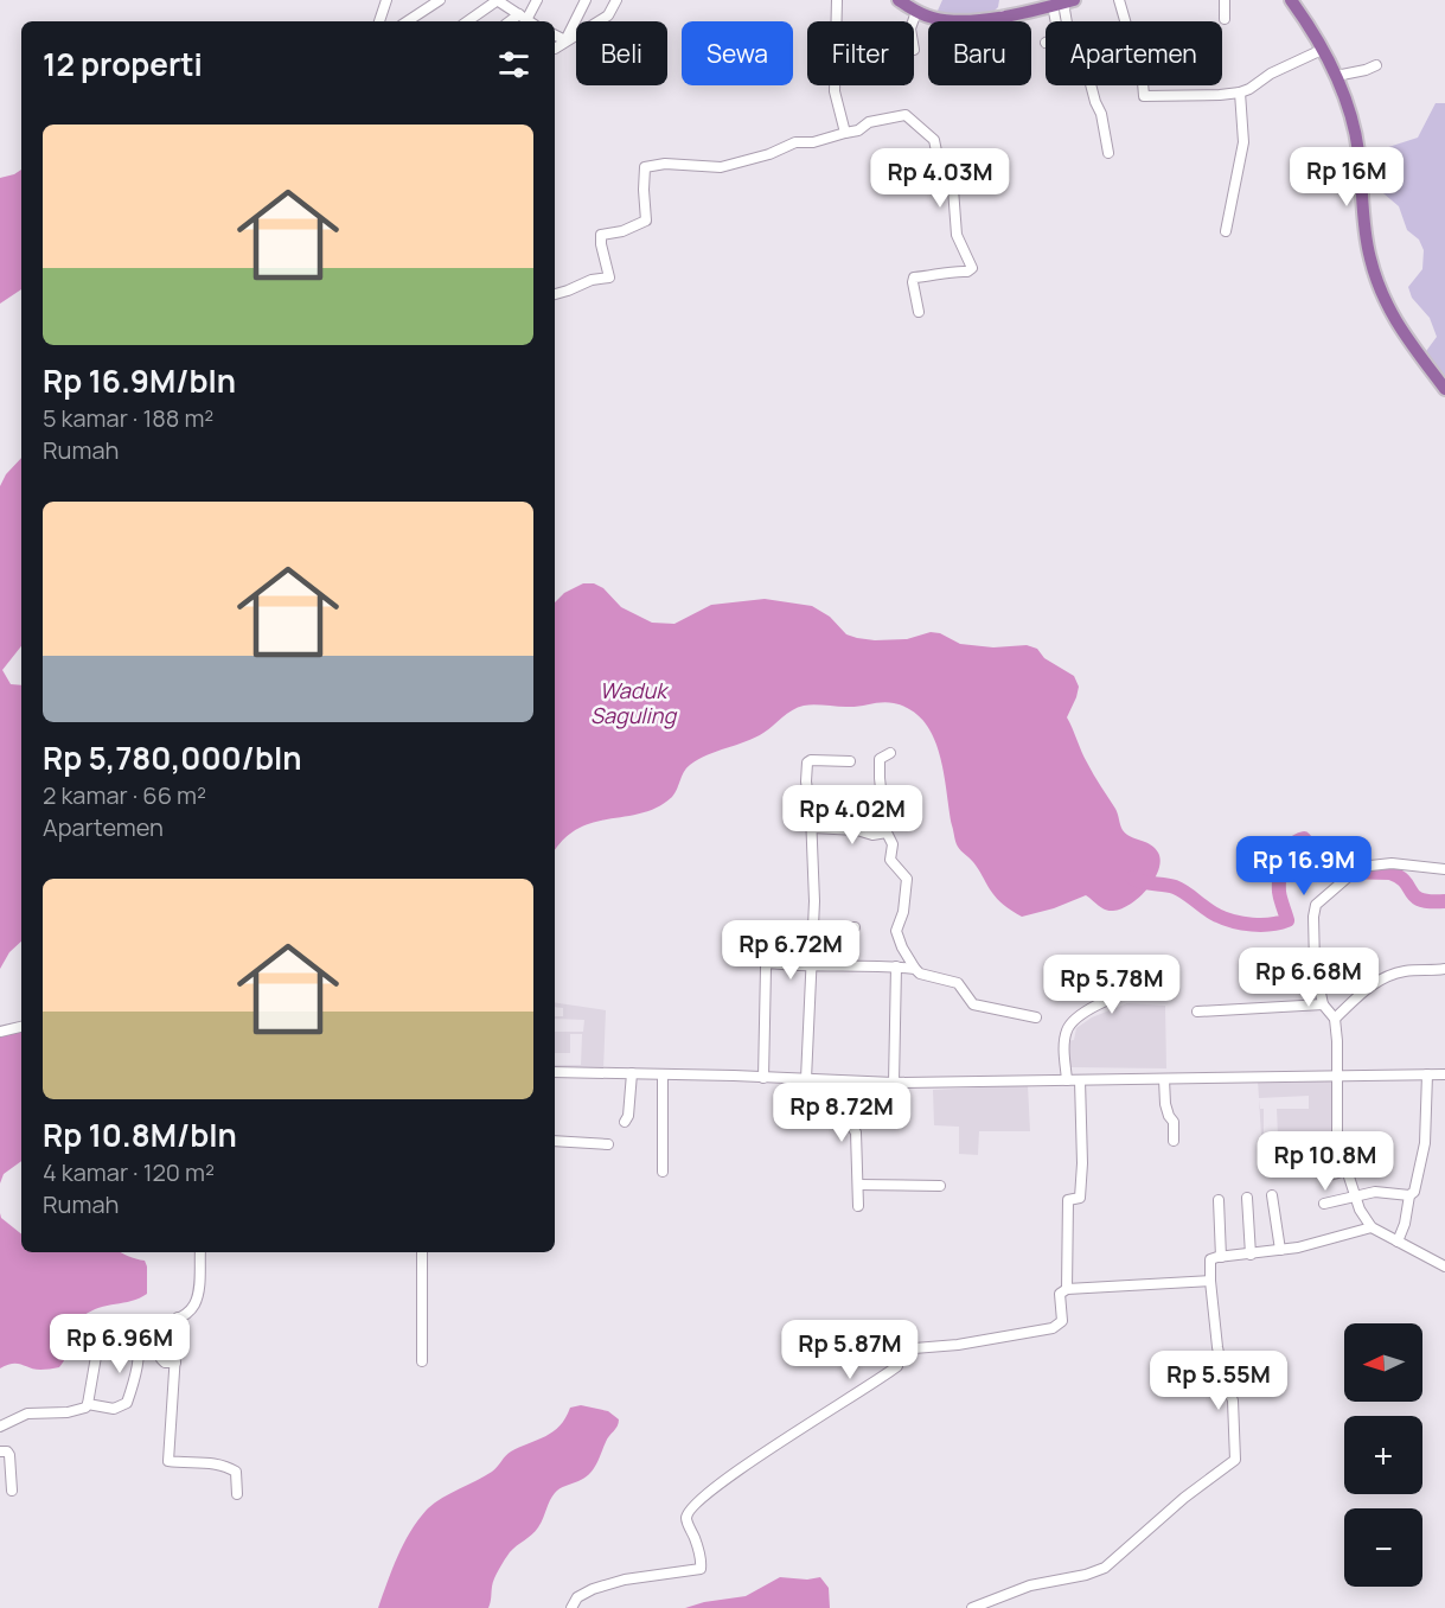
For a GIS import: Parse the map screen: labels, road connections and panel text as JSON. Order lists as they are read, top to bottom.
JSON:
{
  "water": ["Waduk Saguling"],
  "north": "left",
  "page": {
    "chip": [
      "Beli",
      "Sewa",
      "Filter",
      "Baru",
      "Apartemen"
    ],
    "heading": "12 properti",
    "list": [
      {
        "name": "Rp 16.9M/bln",
        "note": "5 kamar · 188 m² · Rumah"
      },
      {
        "name": "Rp 5,780,000/bln",
        "note": "2 kamar · 66 m² · Apartemen"
      },
      {
        "name": "Rp 10.8M/bln",
        "note": "4 kamar · 120 m² · Rumah"
      }
    ],
    "price": [
      "Rp 16M",
      "Rp 4.03M",
      "Rp 4.02M",
      "Rp 16.9M",
      "Rp 6.72M",
      "Rp 6.68M",
      "Rp 5.78M",
      "Rp 8.72M",
      "Rp 10.8M",
      "Rp 6.96M",
      "Rp 5.87M",
      "Rp 5.55M"
    ],
    "map_buttons": ["+", "−"]
  }
}
